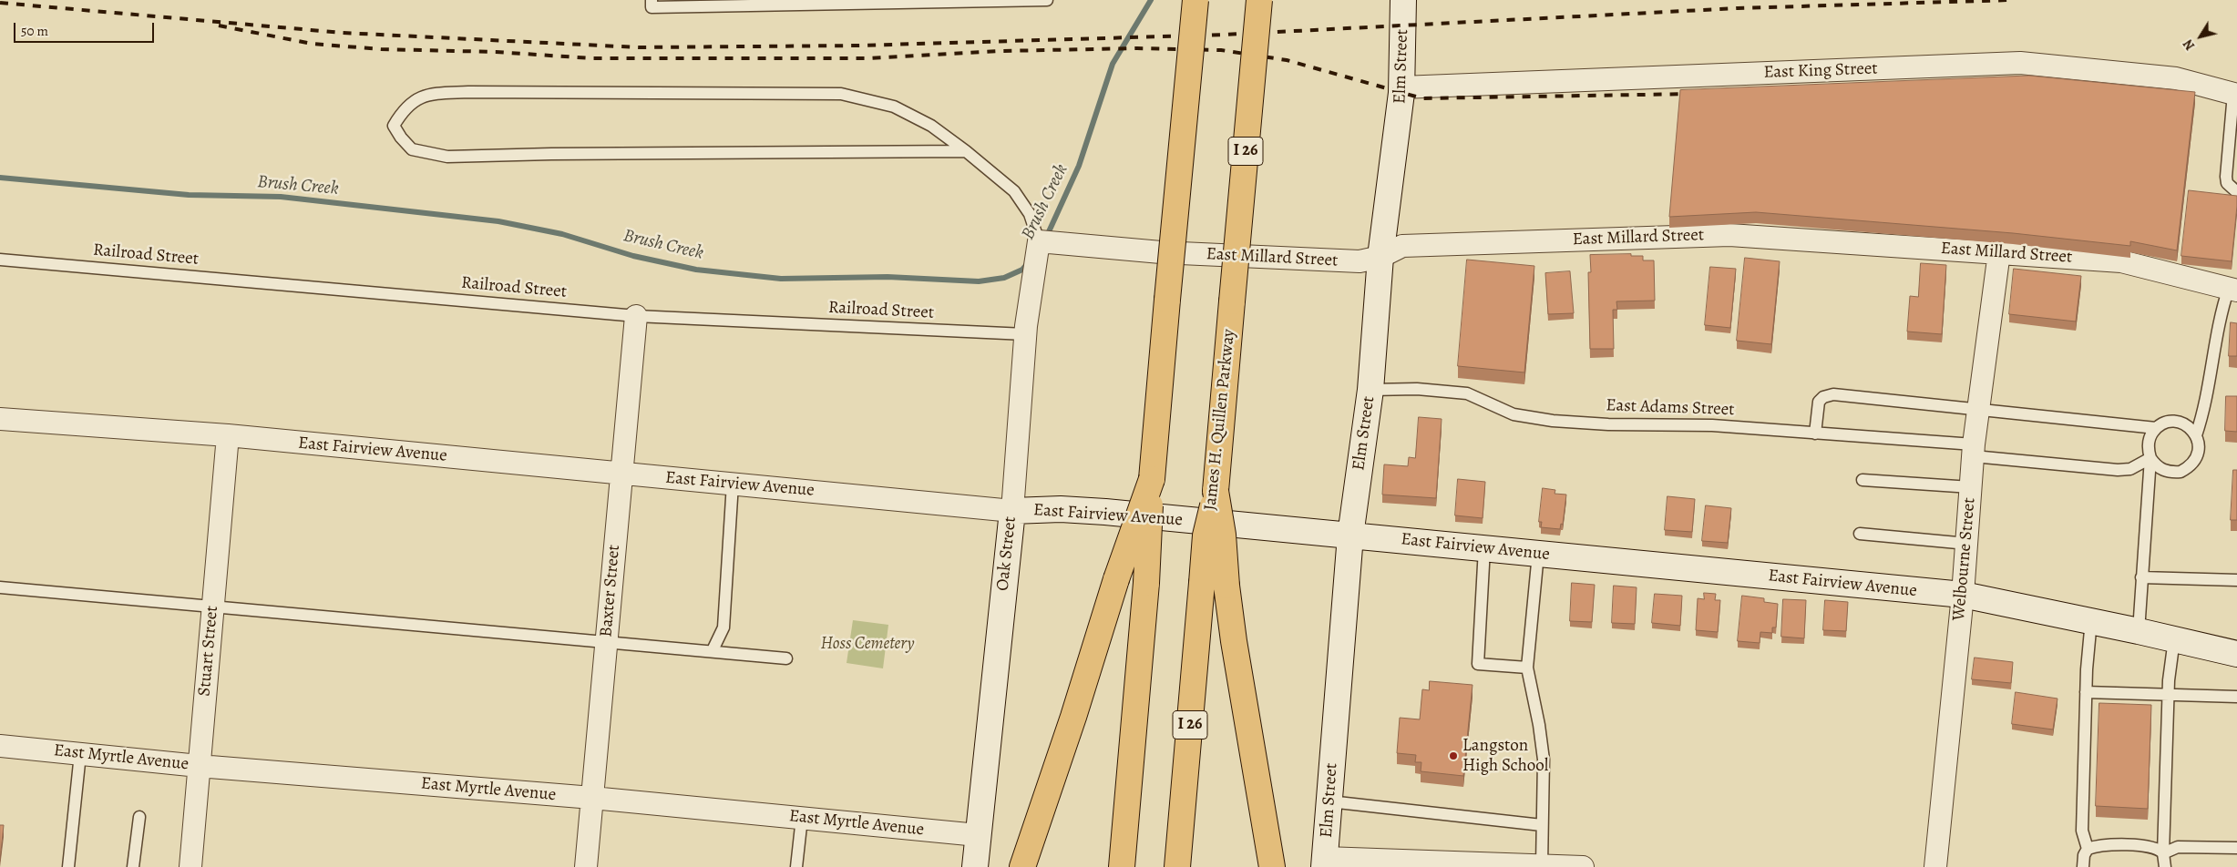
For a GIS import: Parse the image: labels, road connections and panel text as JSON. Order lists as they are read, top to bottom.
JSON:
{
  "streets": {
    "highway": ["I 26", "James H. Quillen Parkway"],
    "street": [
      "Elm Street",
      "East King Street",
      "East Millard Street",
      "East Fairview Avenue",
      "Oak Street",
      "Welbourne Street",
      "Baxter Street",
      "Stuart Street",
      "East Myrtle Avenue"
    ],
    "lane": ["Railroad Street", "East Adams Street"]
  },
  "crossings": [
    ["Elm Street", "East King Street"],
    ["Elm Street", "East Millard Street"],
    ["Elm Street", "East Adams Street"],
    ["Elm Street", "East Fairview Avenue"],
    ["East Millard Street", "Oak Street"],
    ["East Millard Street", "Welbourne Street"],
    ["Railroad Street", "Oak Street"],
    ["Railroad Street", "Baxter Street"],
    ["East Adams Street", "Welbourne Street"],
    ["East Fairview Avenue", "Oak Street"],
    ["East Fairview Avenue", "Welbourne Street"],
    ["East Fairview Avenue", "Baxter Street"],
    ["East Fairview Avenue", "Stuart Street"],
    ["Oak Street", "East Myrtle Avenue"],
    ["Baxter Street", "East Myrtle Avenue"],
    ["Stuart Street", "East Myrtle Avenue"]
  ],
  "water": ["Brush Creek"],
  "parks": ["Hoss Cemetery"],
  "places": ["Langston High School"],
  "scale_bar": "50 m",
  "north": "bottom left"
}
